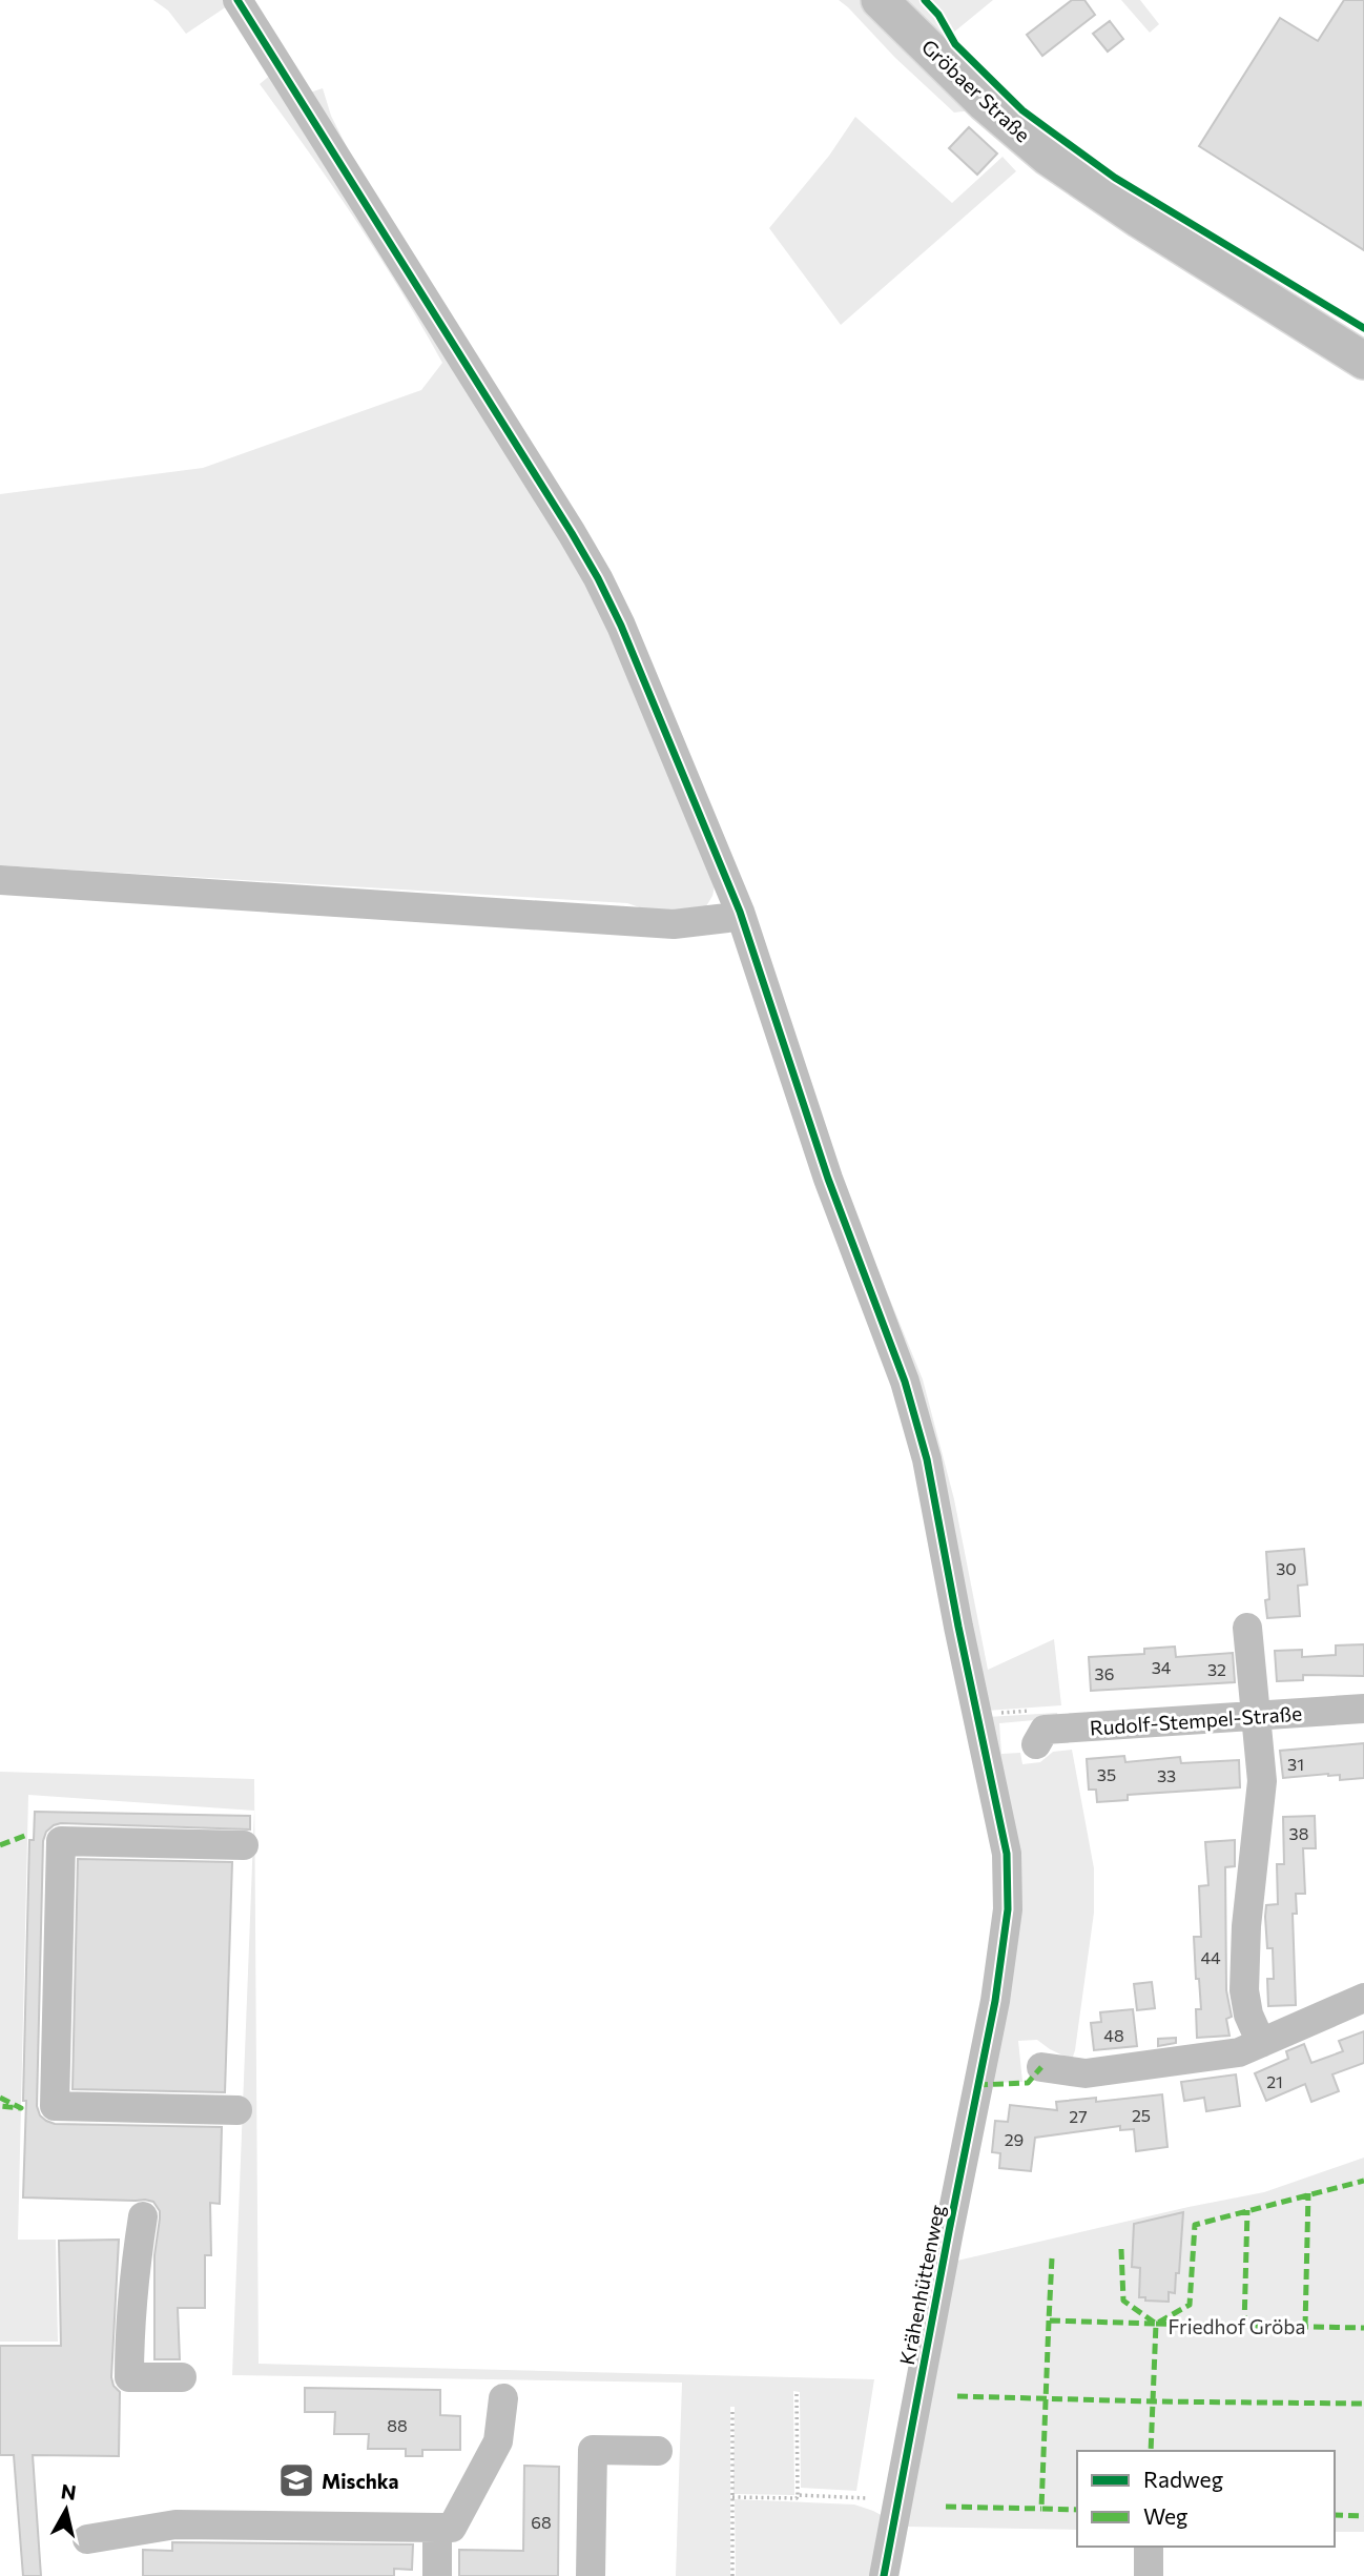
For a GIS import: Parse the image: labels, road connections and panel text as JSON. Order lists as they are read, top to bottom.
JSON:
{
  "streets": {
    "main road": ["Gröbaer Straße"],
    "street": ["Rudolf-Stempel-Straße", "Krähenhüttenweg"]
  },
  "parks": ["Friedhof Gröba"],
  "places": {
    "school or university": ["Mischka"]
  },
  "house_numbers": [
    "30",
    "34",
    "32",
    "36",
    "31",
    "35",
    "33",
    "38",
    "44",
    "48",
    "21",
    "25",
    "27",
    "29",
    "88",
    "68"
  ],
  "legend": ["Radweg", "Weg"],
  "north": "top"
}
